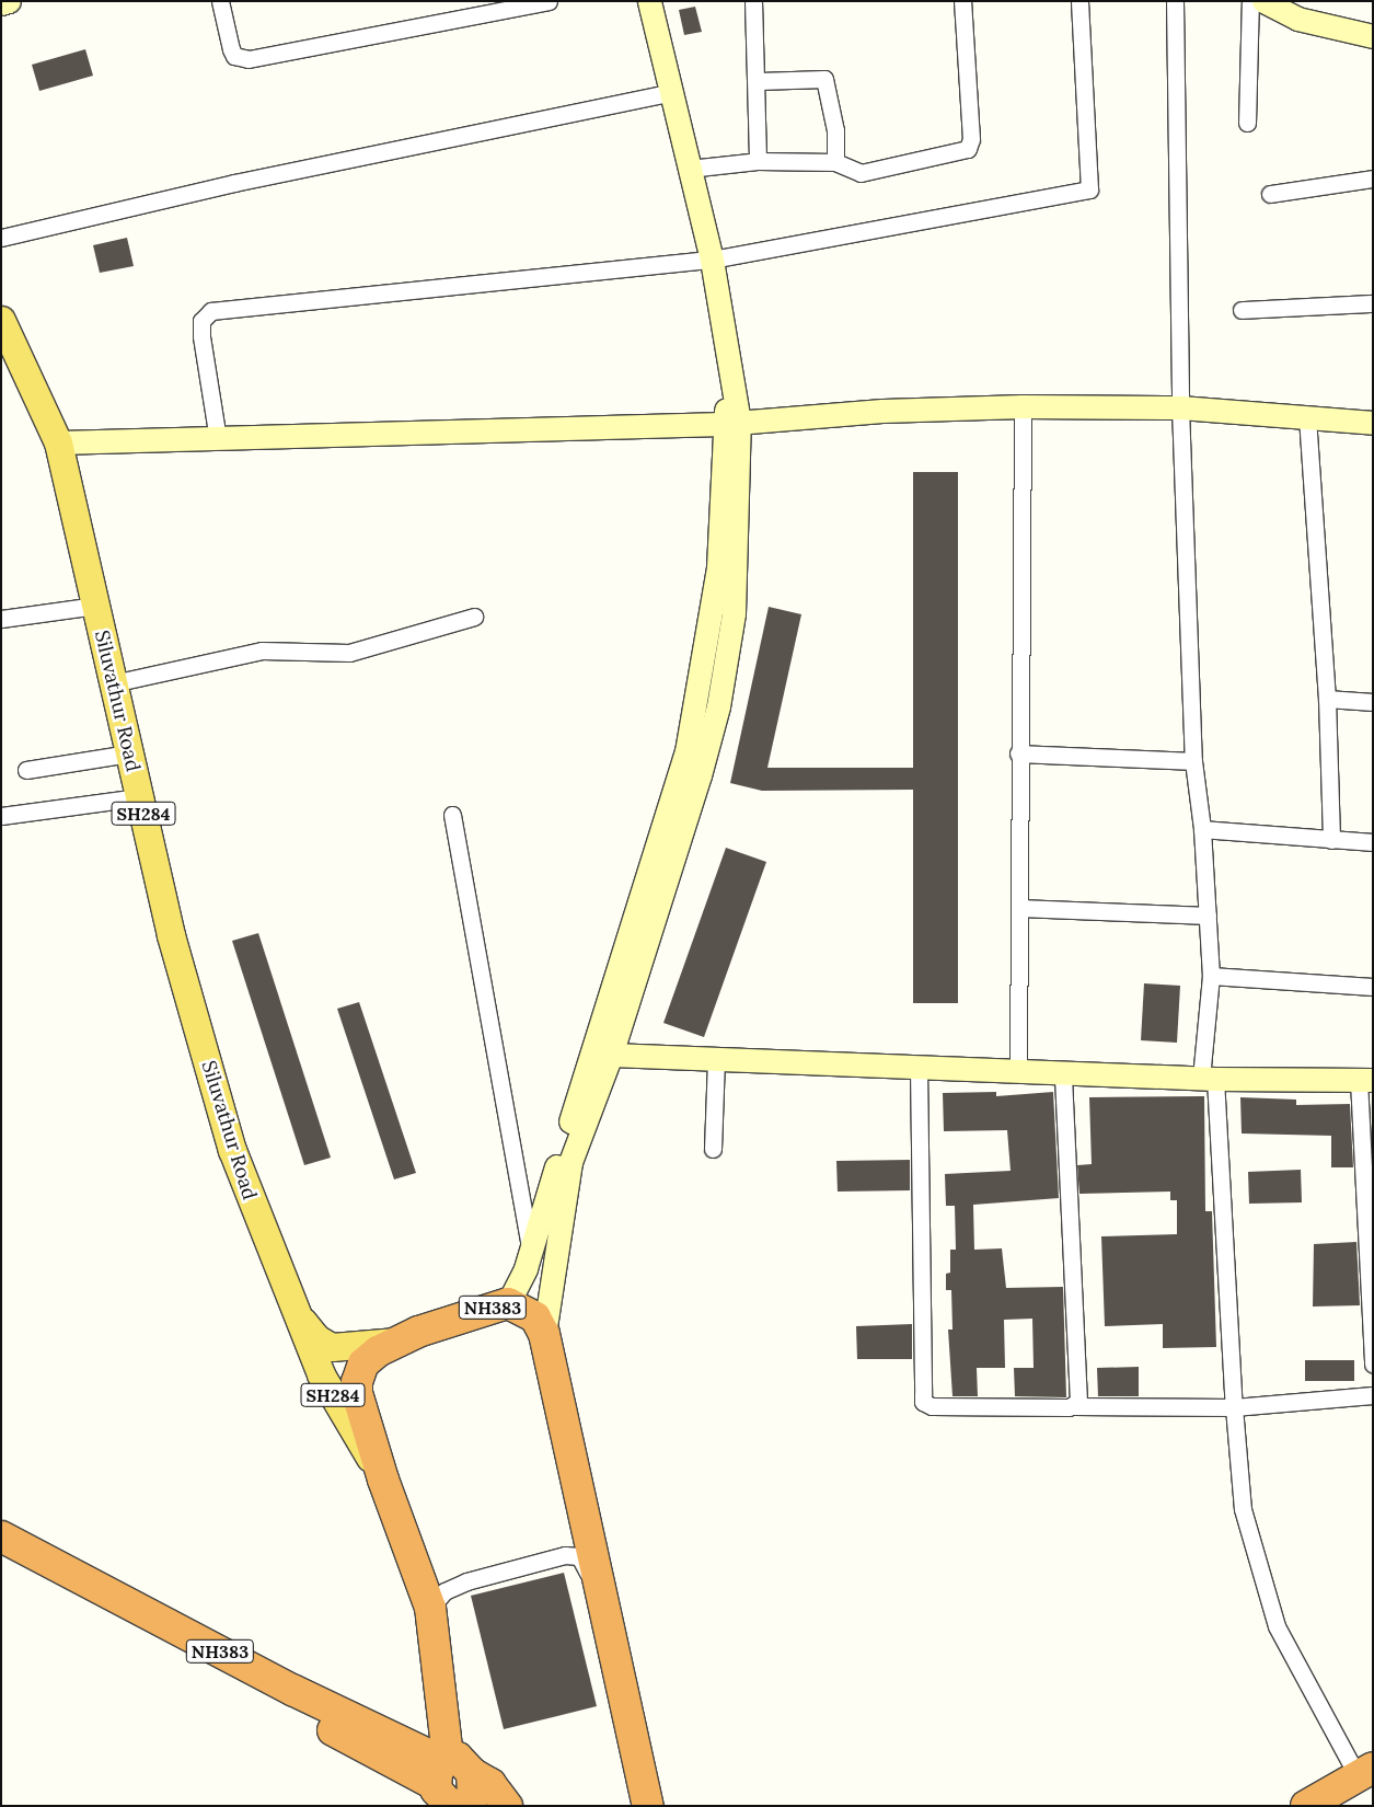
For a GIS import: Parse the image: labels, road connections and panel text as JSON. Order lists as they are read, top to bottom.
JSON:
{
  "streets": {
    "highway": ["NH383"],
    "main road": ["Siluvathur Road", "SH284"]
  },
  "crossings": [
    ["Siluvathur Road", "NH383"]
  ]
}
